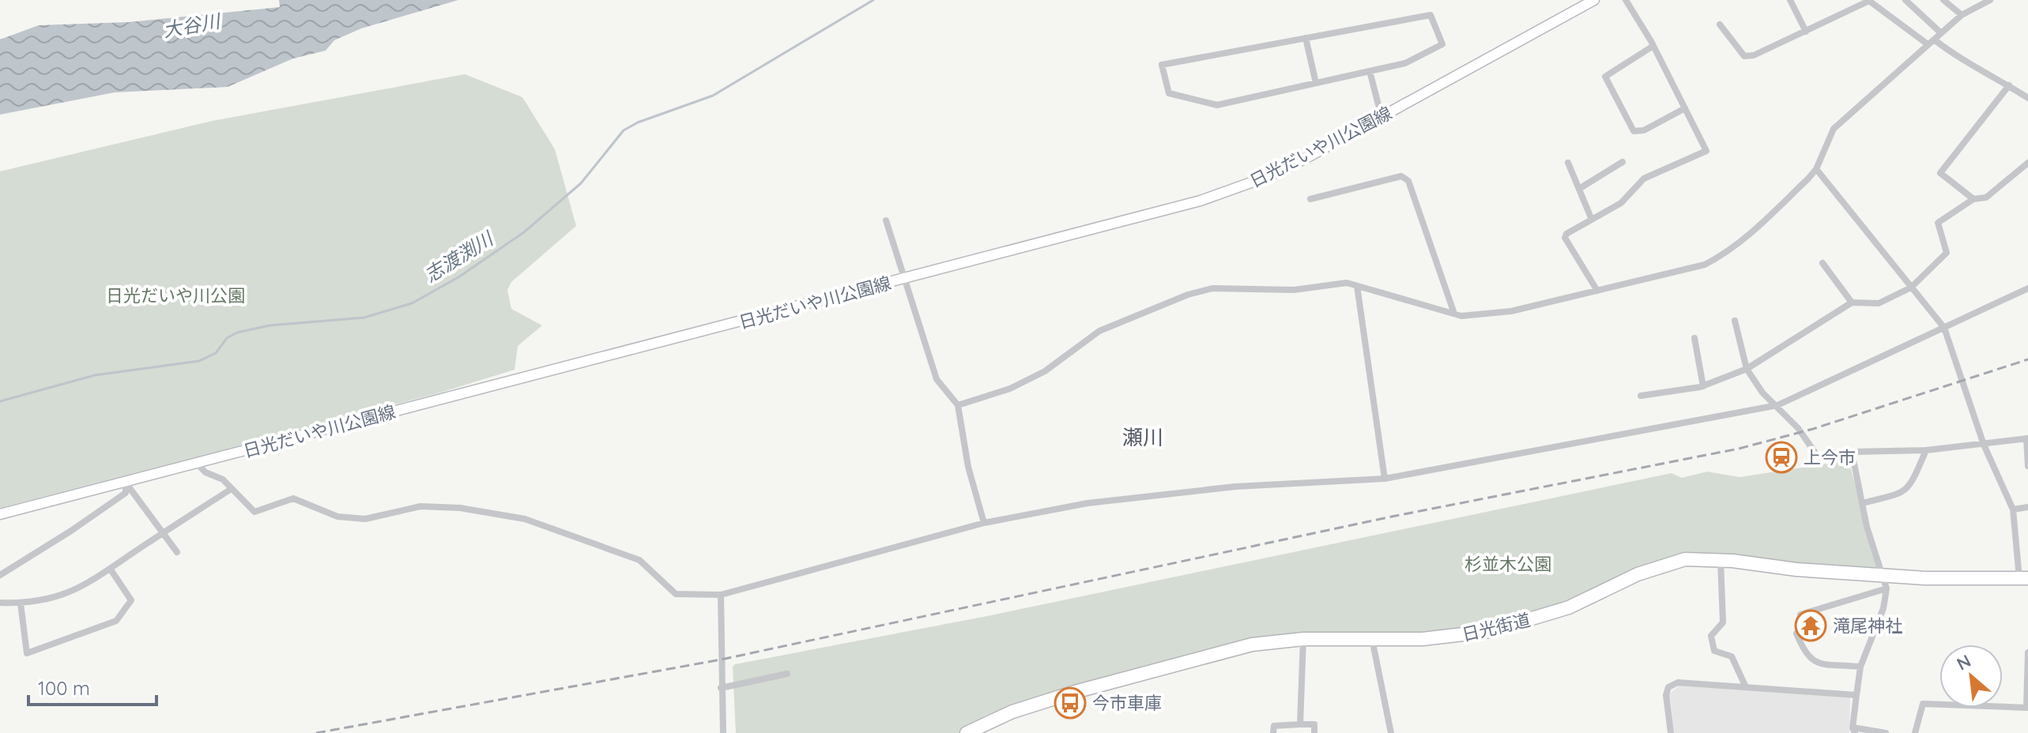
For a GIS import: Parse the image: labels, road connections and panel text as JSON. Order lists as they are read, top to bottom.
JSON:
{
  "streets": {
    "highway": ["日光街道"],
    "main road": ["日光だいや川公園線"]
  },
  "districts": ["瀬川"],
  "water": ["大谷川", "志渡渕川"],
  "parks": ["日光だいや川公園", "杉並木公園"],
  "places": {
    "station": ["上今市"],
    "temple": ["滝尾神社"],
    "bus stop": ["今市車庫"]
  },
  "scale_bar": "100 m",
  "north": "top left"
}
